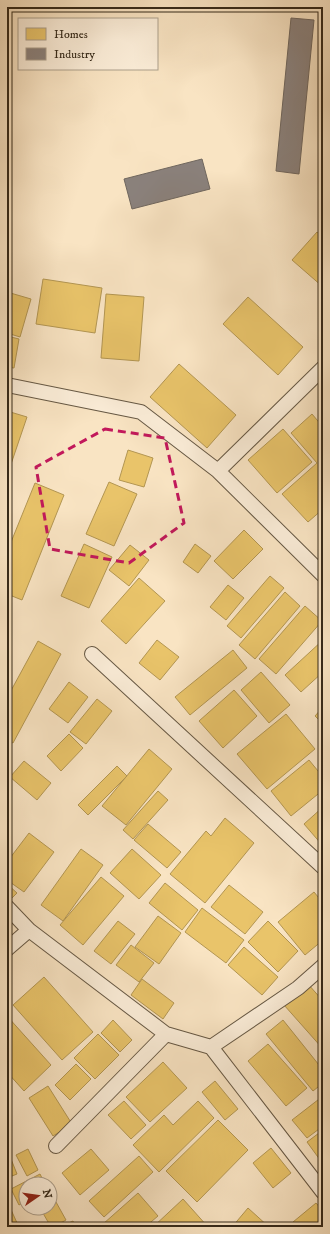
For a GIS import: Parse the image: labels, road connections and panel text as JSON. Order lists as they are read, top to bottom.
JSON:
{
  "legend": ["Homes", "Industry"],
  "north": "right"
}
